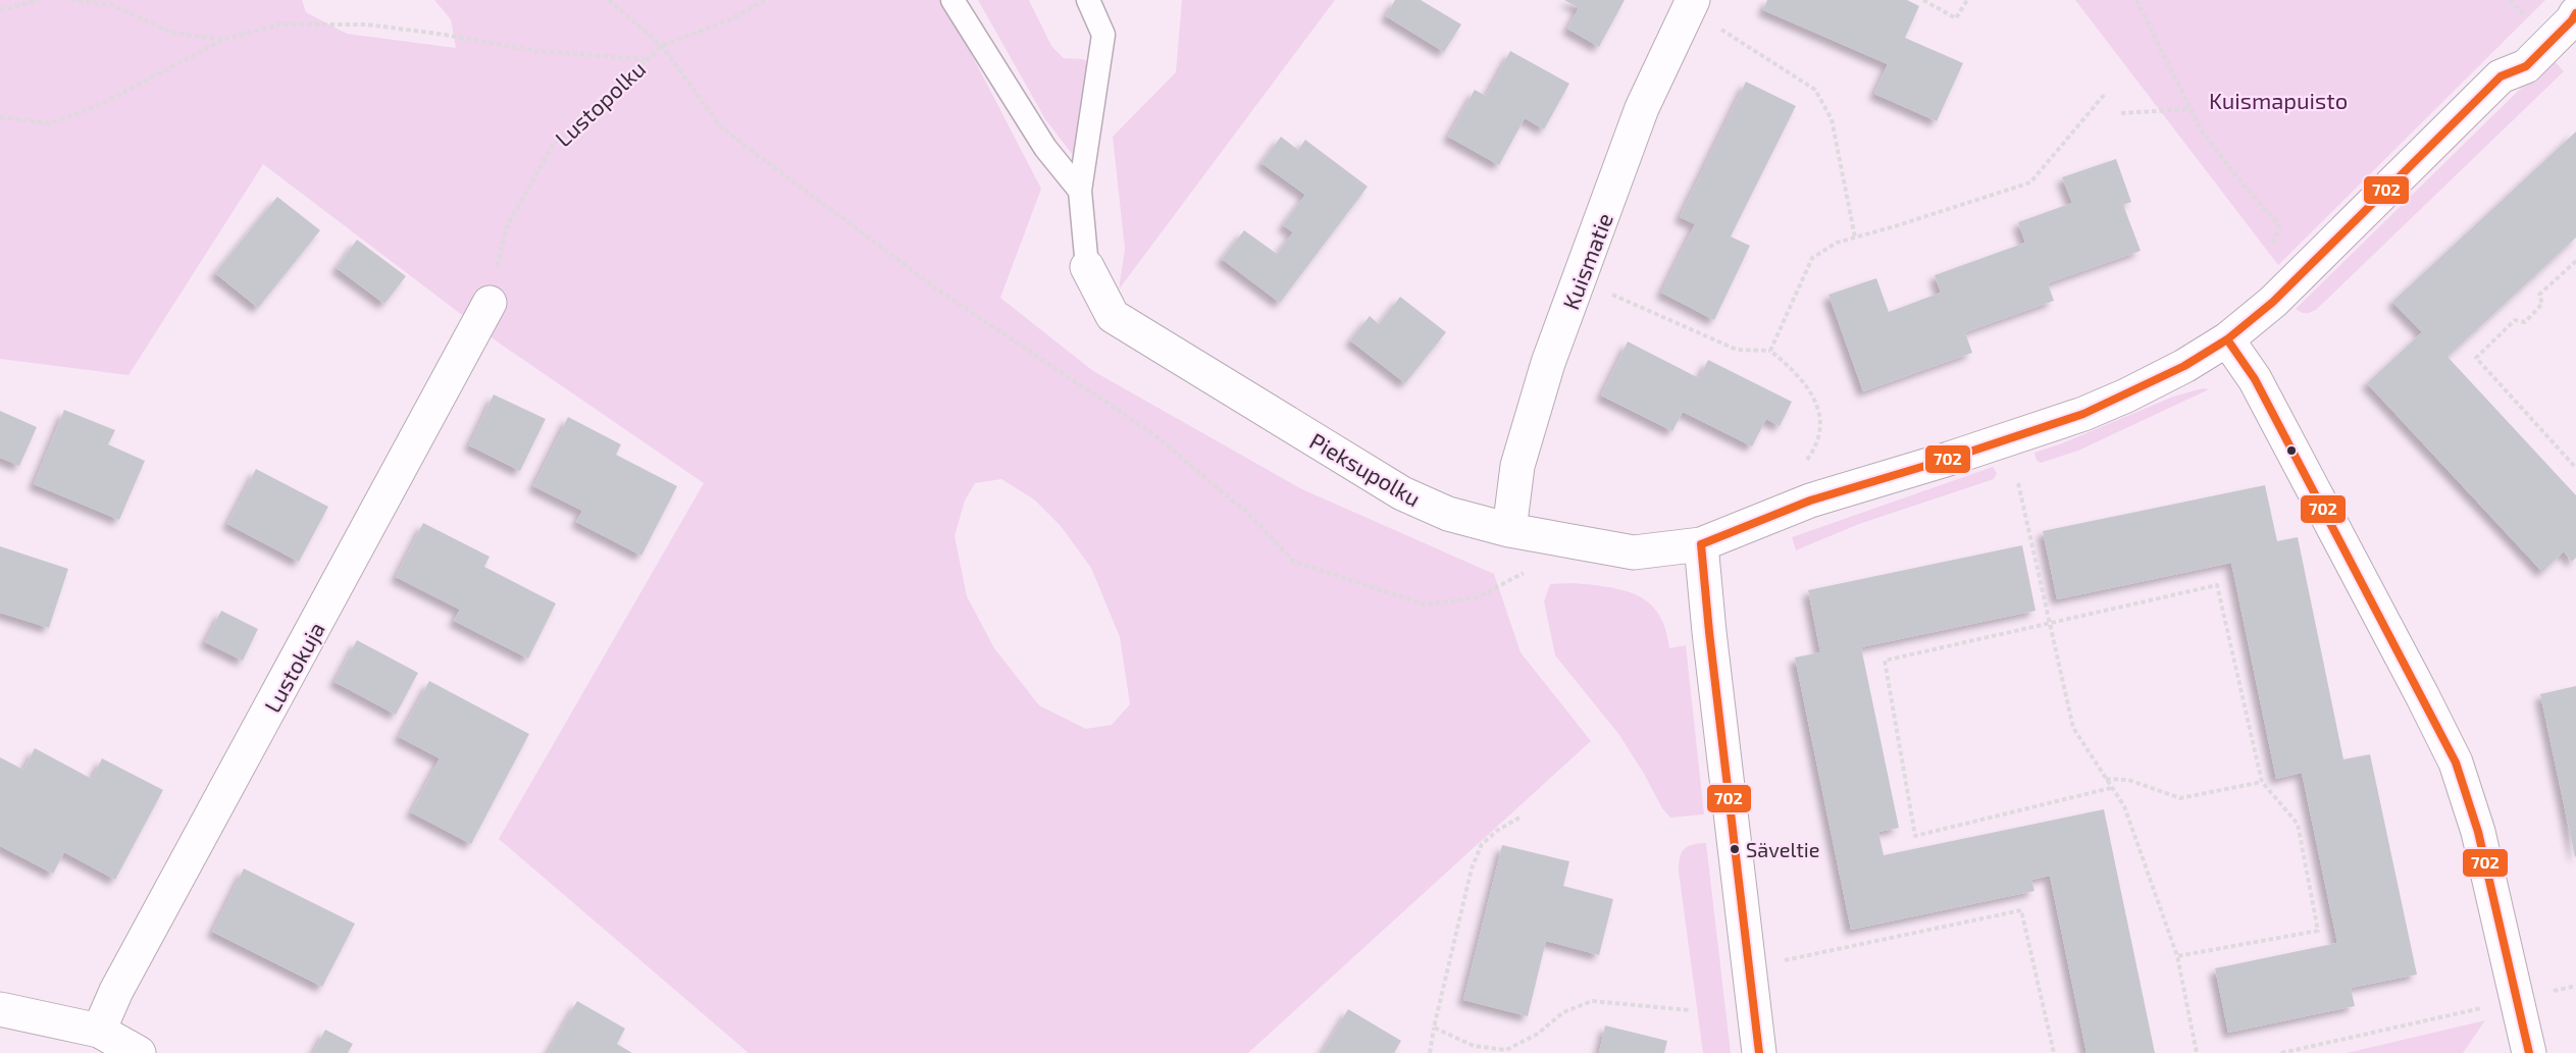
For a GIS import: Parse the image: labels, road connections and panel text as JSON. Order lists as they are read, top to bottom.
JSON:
{
  "streets": {
    "street": ["Kuismatie", "Pieksupolku", "Lustokuja"],
    "path": ["Lustopolku"]
  },
  "crossings": [
    ["Lustopolku", "Lustokuja"],
    ["Kuismatie", "Pieksupolku"]
  ],
  "parks": ["Kuismapuisto"],
  "places": ["Säveltie"],
  "lines": ["transit line 702"]
}
